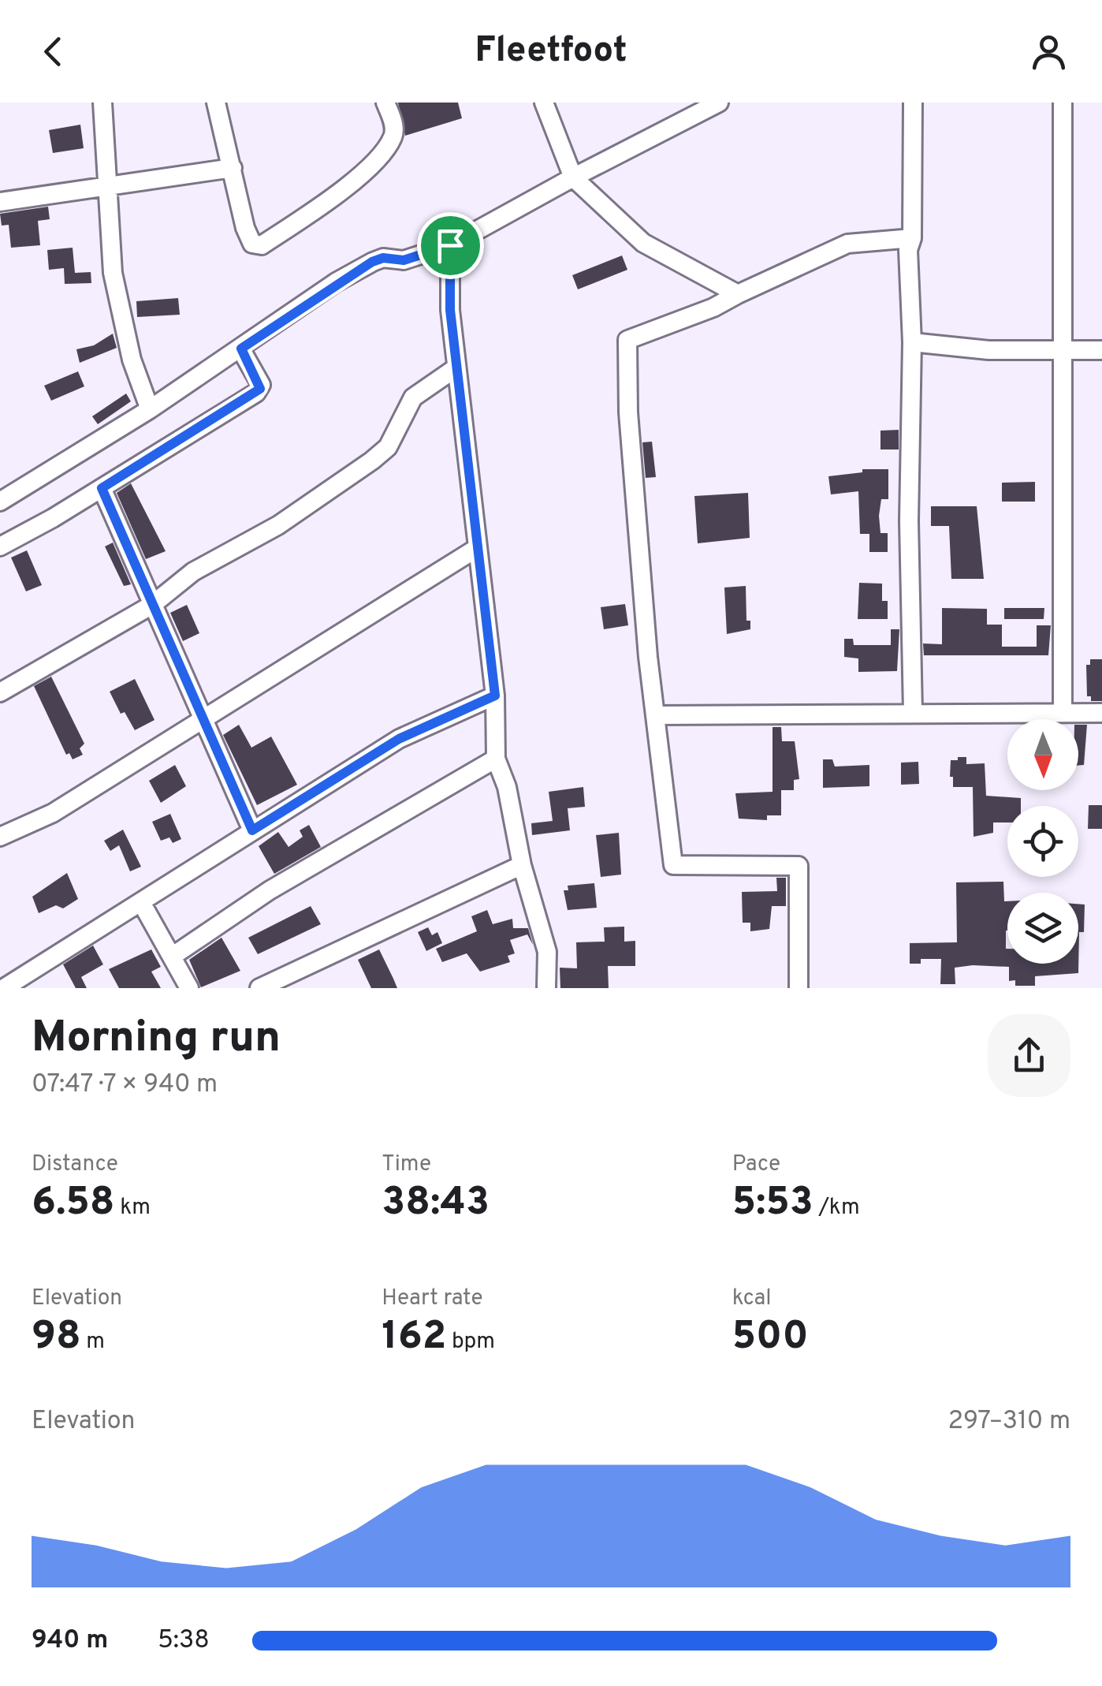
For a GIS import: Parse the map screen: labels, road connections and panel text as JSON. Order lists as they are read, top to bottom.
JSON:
{
  "north": "bottom",
  "page": {
    "header": "Fleetfoot",
    "heading": ["Morning run", "07:47 · 7 × 940 m"],
    "stats": [
      ["Distance", "6.58 km"],
      ["Time", "38:43"],
      ["Pace", "5:53 /km"],
      ["Elevation", "98 m"],
      ["Heart rate", "162 bpm"],
      ["kcal", "500"]
    ],
    "chart": ["Elevation", "297–310 m"],
    "list": [
      {
        "name": "940 m",
        "note": "5:38"
      }
    ]
  }
}
